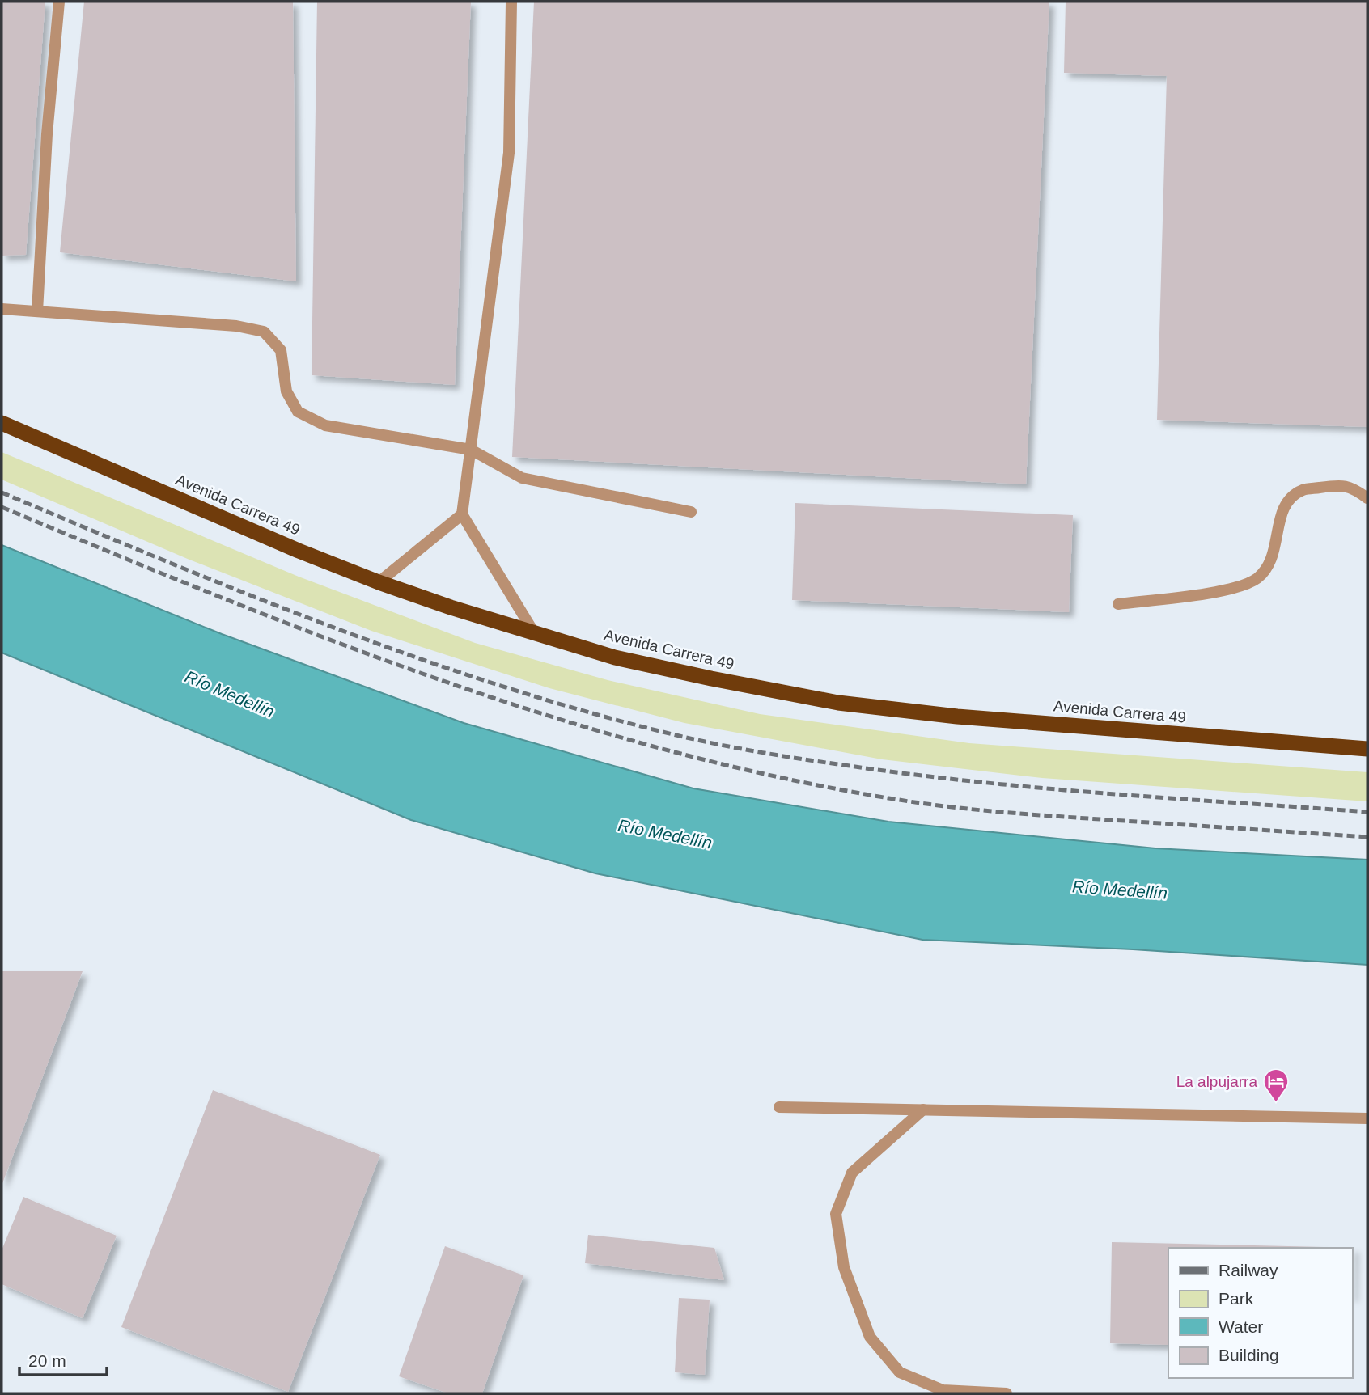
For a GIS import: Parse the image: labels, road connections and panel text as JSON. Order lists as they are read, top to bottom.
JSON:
{
  "streets": {
    "highway": ["Avenida Carrera 49"]
  },
  "water": ["Río Medellín"],
  "places": {
    "hotel": ["La alpujarra"]
  },
  "legend": [
    "Railway",
    "Park",
    "Water",
    "Building"
  ],
  "scale_bar": "20 m"
}
